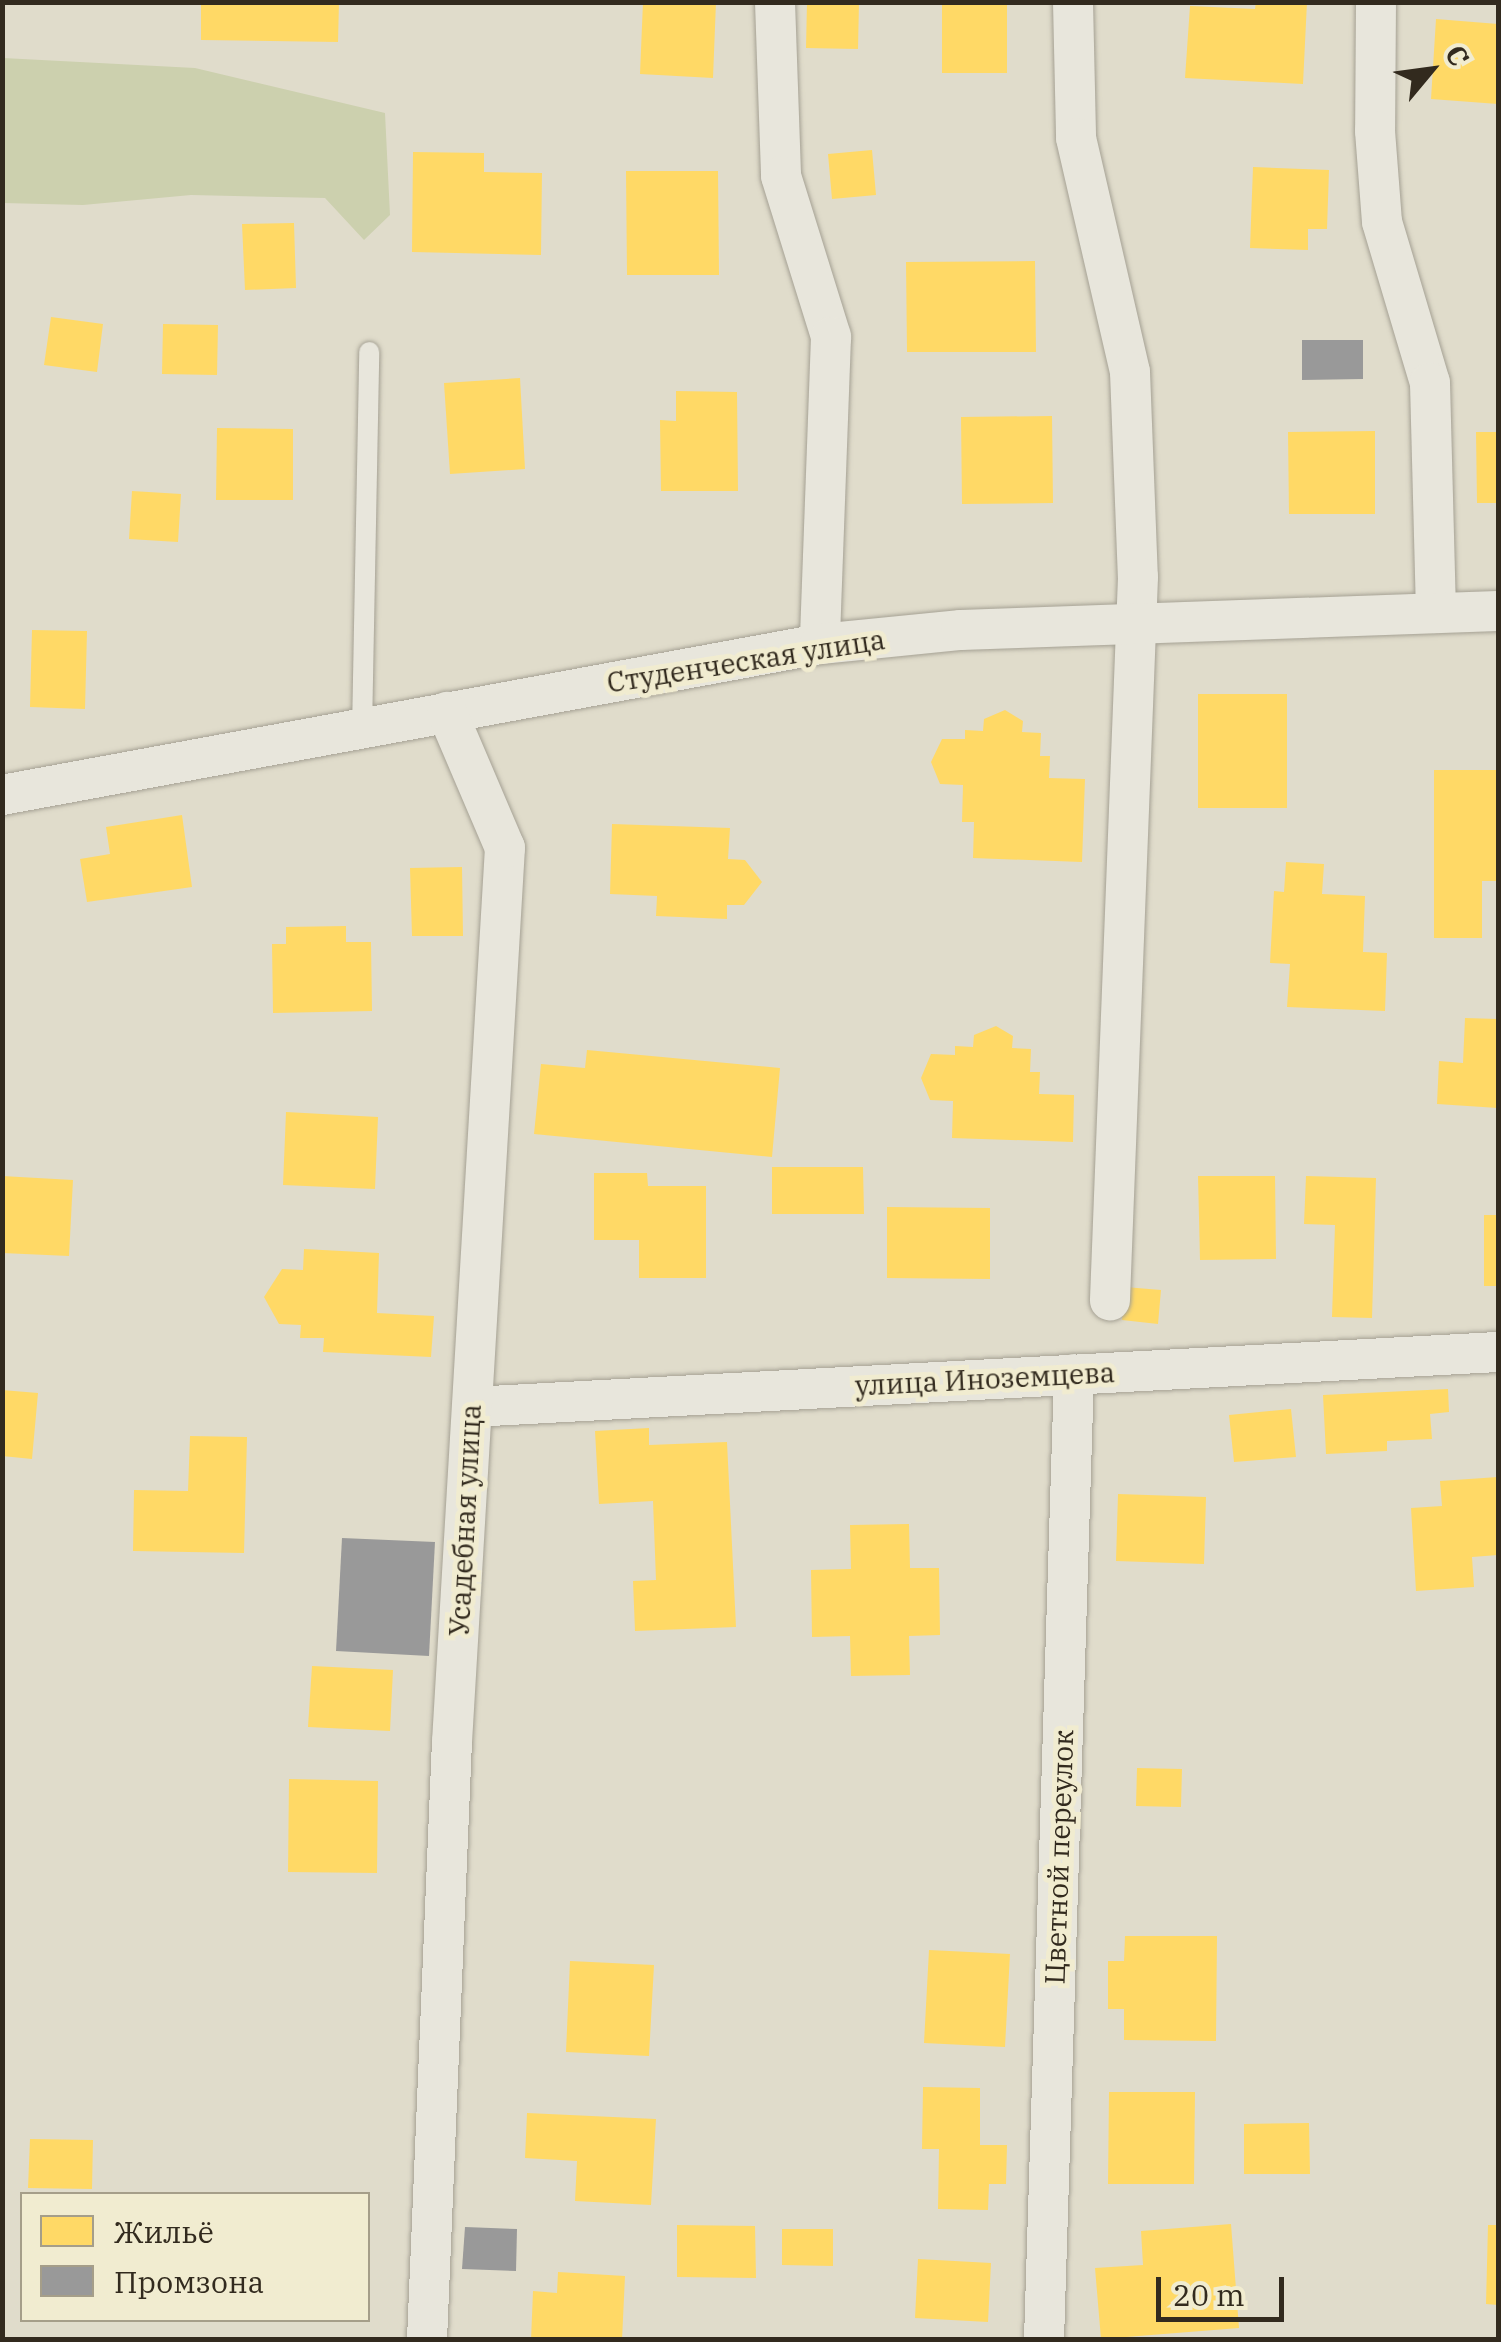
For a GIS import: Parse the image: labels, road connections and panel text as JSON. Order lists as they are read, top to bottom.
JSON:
{
  "streets": {
    "street": [
      "Студенческая улица",
      "улица Иноземцева",
      "Усадебная улица",
      "Цветной переулок"
    ]
  },
  "crossings": [
    ["Студенческая улица", "Усадебная улица"],
    ["улица Иноземцева", "Усадебная улица"],
    ["улица Иноземцева", "Цветной переулок"]
  ],
  "legend": ["Жильё", "Промзона"],
  "scale_bar": "20 m",
  "north": "top right"
}
